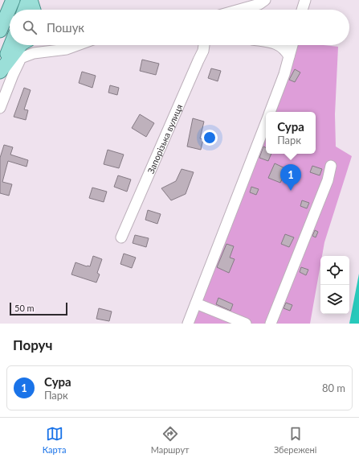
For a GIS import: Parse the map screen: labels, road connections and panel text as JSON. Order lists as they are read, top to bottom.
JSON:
{
  "streets": {
    "street": ["Запорізька вулиця"]
  },
  "scale_bar": "50 m",
  "page": {
    "search": "Пошук",
    "popup": ["Сура", "Парк"],
    "pins": "1",
    "scale": "50 m",
    "heading": "Поруч",
    "list": [
      {
        "mark": "1",
        "name": "Сура",
        "note": "Парк",
        "value": "80 m"
      }
    ],
    "nav": ["Карта", "Маршрут", "Збережені"]
  }
}
